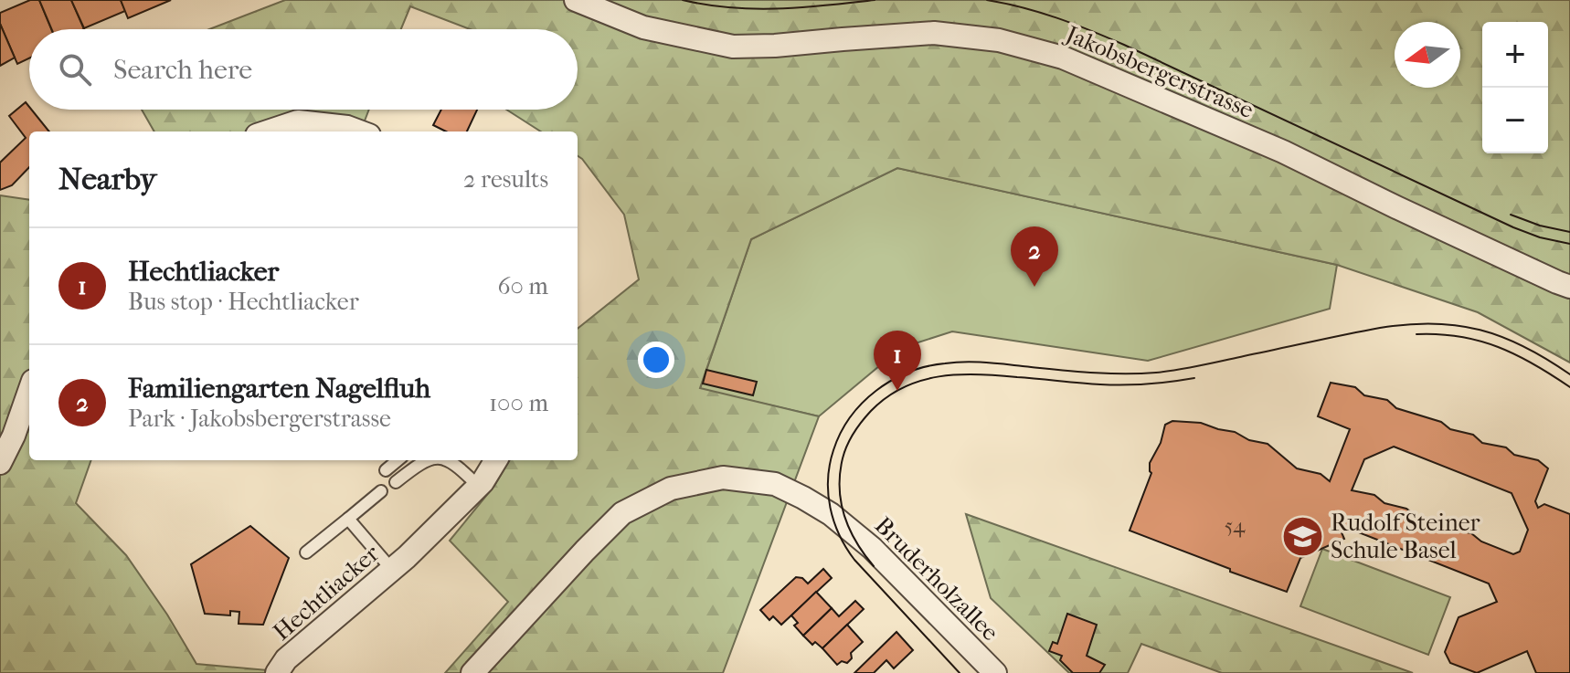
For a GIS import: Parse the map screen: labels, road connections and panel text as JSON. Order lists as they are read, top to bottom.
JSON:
{
  "streets": {
    "street": ["Jakobsbergerstrasse", "Bruderholzallee", "Hechtliacker"]
  },
  "places": {
    "school or university": ["Rudolf Steiner Schule Basel"]
  },
  "house_numbers": ["54"],
  "north": "left",
  "page": {
    "map_buttons": ["+", "−"],
    "search": "Search here",
    "heading": ["Nearby", "2 results"],
    "pins": ["2", "1"],
    "list": [
      {
        "mark": "1",
        "name": "Hechtliacker",
        "note": "Bus stop · Hechtliacker",
        "value": "60 m"
      },
      {
        "mark": "2",
        "name": "Familiengarten Nagelfluh",
        "note": "Park · Jakobsbergerstrasse",
        "value": "100 m"
      }
    ]
  }
}
